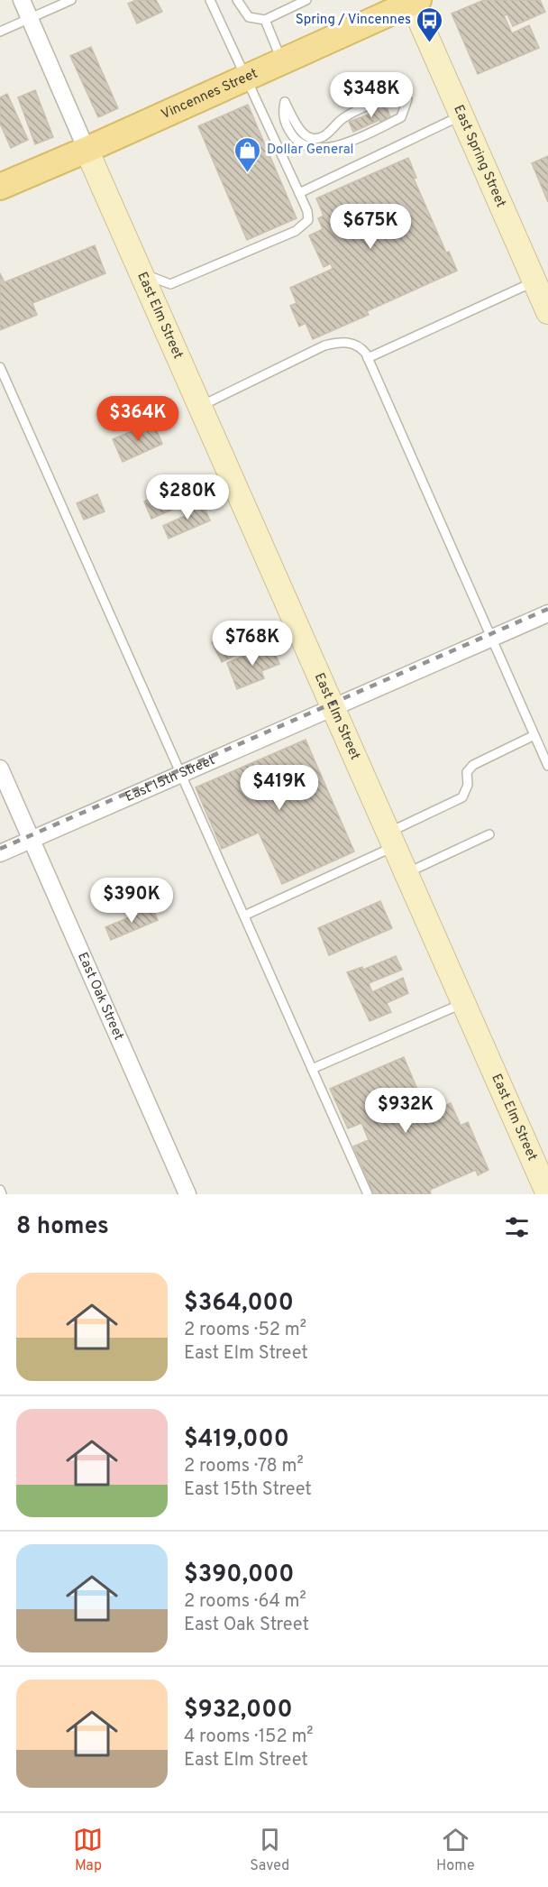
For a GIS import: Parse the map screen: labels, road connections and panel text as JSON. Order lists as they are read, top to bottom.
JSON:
{
  "streets": {
    "main road": ["Vincennes Street", "East Spring Street", "East Elm Street"],
    "street": ["East 15th Street", "East Oak Street"]
  },
  "crossings": [
    ["Vincennes Street", "East Spring Street"],
    ["Vincennes Street", "East Elm Street"],
    ["East Elm Street", "East 15th Street"],
    ["East 15th Street", "East Oak Street"]
  ],
  "places": {
    "bus stop": ["Spring / Vincennes"],
    "shop": ["Dollar General"]
  },
  "page": {
    "price": [
      "$348K",
      "$675K",
      "$364K",
      "$280K",
      "$768K",
      "$419K",
      "$390K",
      "$932K"
    ],
    "heading": "8 homes",
    "list": [
      {
        "name": "$364,000",
        "note": "2 rooms · 52 m² · East Elm Street"
      },
      {
        "name": "$419,000",
        "note": "2 rooms · 78 m² · East 15th Street"
      },
      {
        "name": "$390,000",
        "note": "2 rooms · 64 m² · East Oak Street"
      },
      {
        "name": "$932,000",
        "note": "4 rooms · 152 m² · East Elm Street"
      }
    ],
    "tabs": ["Map", "Saved", "Home"]
  }
}
